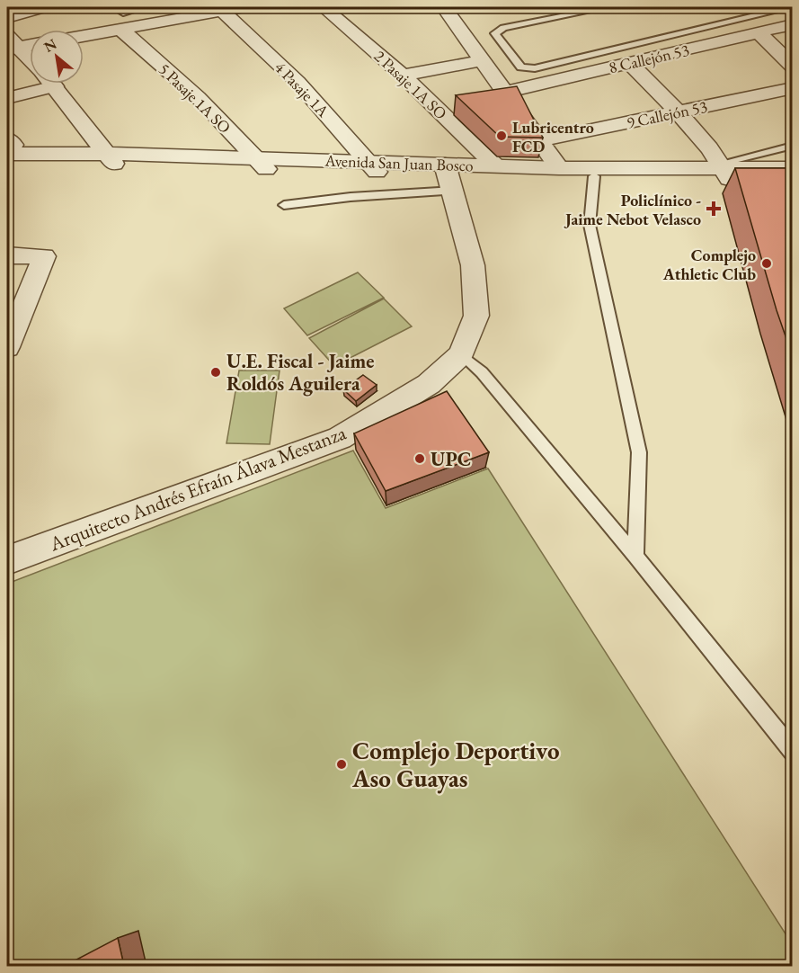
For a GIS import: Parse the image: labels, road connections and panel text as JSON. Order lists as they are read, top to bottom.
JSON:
{
  "streets": {
    "street": [
      "8 Callejón 53",
      "2 Pasaje 1A SO",
      "4 Pasaje 1A",
      "5 Pasaje 1A SO",
      "9 Callejón 53",
      "Avenida San Juan Bosco",
      "Arquitecto Andrés Efraín Álava Mestanza"
    ]
  },
  "crossings": [
    ["2 Pasaje 1A SO", "Avenida San Juan Bosco"],
    ["4 Pasaje 1A", "Avenida San Juan Bosco"],
    ["5 Pasaje 1A SO", "Avenida San Juan Bosco"],
    ["Avenida San Juan Bosco", "Arquitecto Andrés Efraín Álava Mestanza"]
  ],
  "places": {
    "other": [
      "Lubricentro FCD",
      "Complejo Athletic Club",
      "U.E. Fiscal - Jaime Roldós Aguilera",
      "UPC",
      "Complejo Deportivo Aso Guayas"
    ],
    "health": ["Policlínico - Jaime Nebot Velasco"]
  },
  "north": "top left"
}
